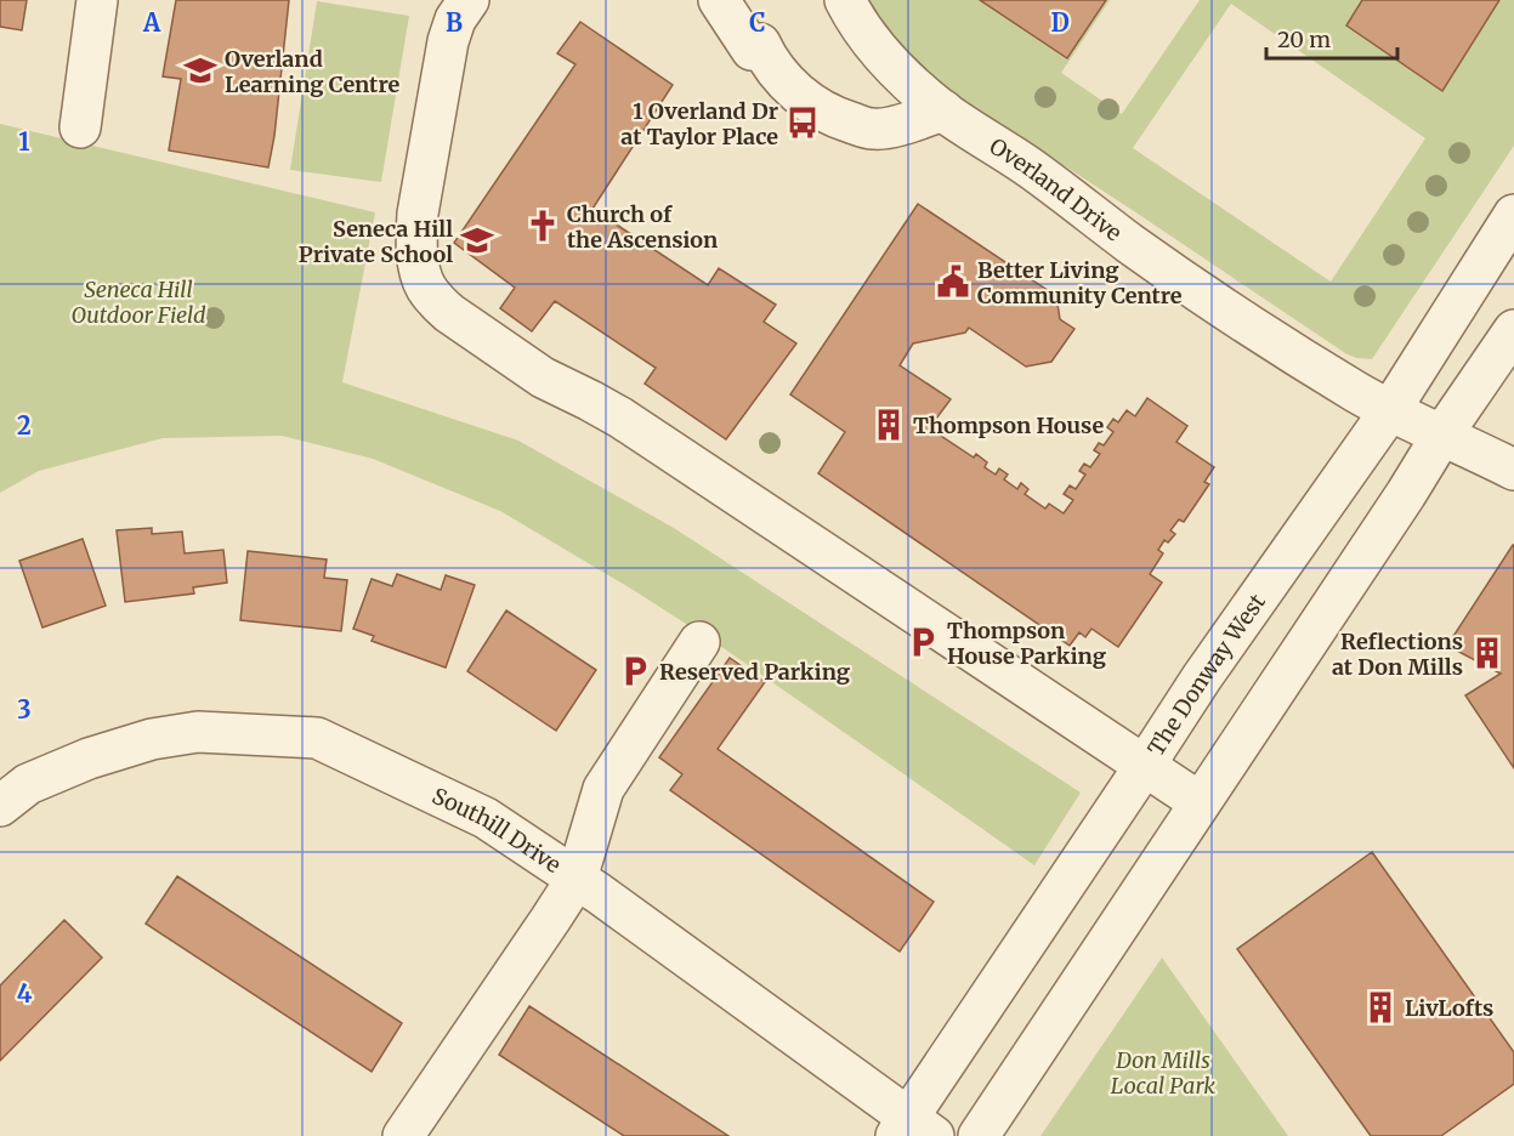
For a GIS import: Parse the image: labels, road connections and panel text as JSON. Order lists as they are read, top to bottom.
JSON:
{
  "streets": {
    "street": ["Overland Drive", "The Donway West", "Southill Drive"]
  },
  "crossings": [
    ["Overland Drive", "The Donway West"],
    ["The Donway West", "Southill Drive"]
  ],
  "parks": ["Seneca Hill Outdoor Field", "Don Mills Local Park"],
  "places": {
    "school or university": ["Overland Learning Centre", "Seneca Hill Private School"],
    "bus stop": ["1 Overland Dr at Taylor Place"],
    "church": ["Church of the Ascension"],
    "public building": ["Better Living Community Centre"],
    "building": ["Thompson House", "Reflections at Don Mills", "LivLofts"],
    "parking": ["Thompson House Parking", "Reserved Parking"]
  },
  "scale_bar": "20 m",
  "grid": {
    "columns": [
      "A",
      "B",
      "C",
      "D"
    ],
    "rows": [
      "1",
      "2",
      "3",
      "4"
    ]
  }
}
